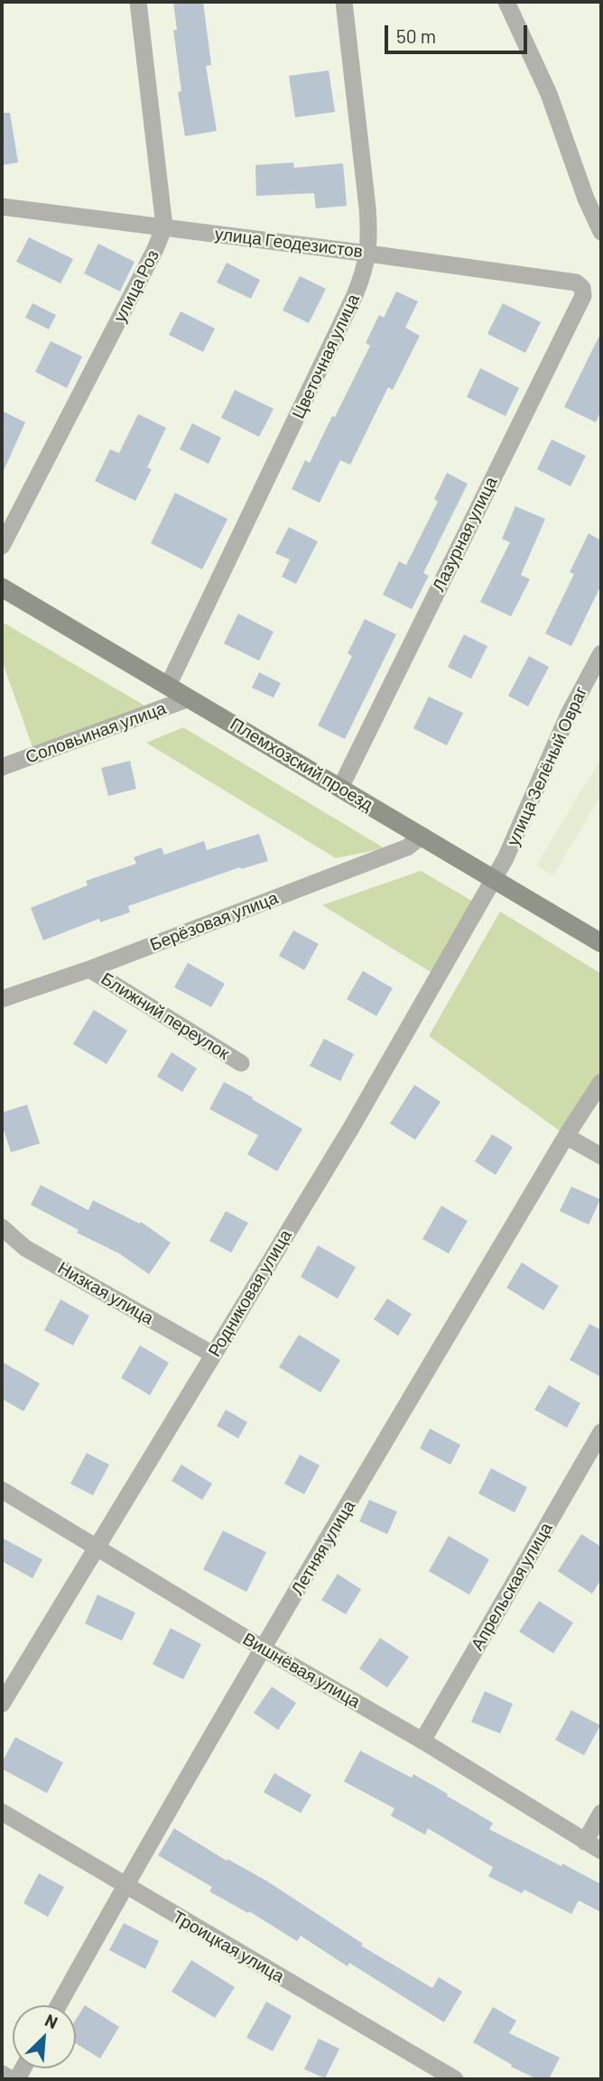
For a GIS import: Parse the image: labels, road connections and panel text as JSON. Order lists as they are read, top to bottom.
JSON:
{
  "streets": {
    "main road": ["Племхозский проезд"],
    "street": [
      "улица Геодезистов",
      "улица Роз",
      "Цветочная улица",
      "Лазурная улица",
      "Соловьиная улица",
      "улица Зелёный Овраг",
      "Берёзовая улица",
      "Ближний переулок",
      "Низкая улица",
      "Родниковая улица",
      "Летняя улица",
      "Апрельская улица",
      "Вишнёвая улица",
      "Троицкая улица"
    ]
  },
  "crossings": [
    ["улица Геодезистов", "улица Роз"],
    ["улица Геодезистов", "Цветочная улица"],
    ["улица Геодезистов", "Лазурная улица"],
    ["Цветочная улица", "Племхозский проезд"],
    ["Лазурная улица", "Племхозский проезд"],
    ["Соловьиная улица", "Племхозский проезд"],
    ["Племхозский проезд", "улица Зелёный Овраг"],
    ["Племхозский проезд", "Берёзовая улица"],
    ["Племхозский проезд", "Родниковая улица"],
    ["улица Зелёный Овраг", "Родниковая улица"],
    ["Берёзовая улица", "Ближний переулок"],
    ["Низкая улица", "Родниковая улица"],
    ["Родниковая улица", "Вишнёвая улица"],
    ["Летняя улица", "Вишнёвая улица"],
    ["Летняя улица", "Троицкая улица"],
    ["Апрельская улица", "Вишнёвая улица"]
  ],
  "scale_bar": "50 m",
  "north": "top right"
}
